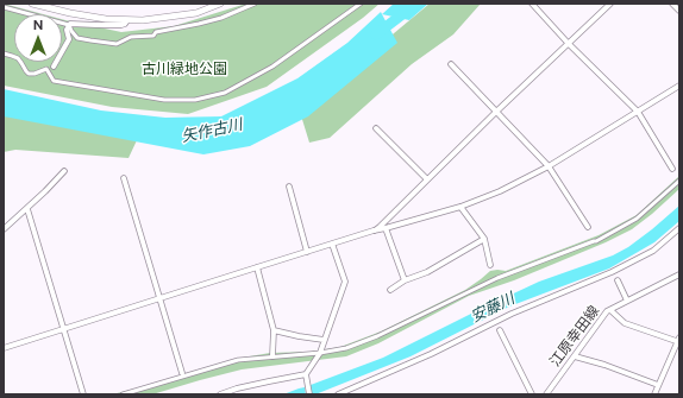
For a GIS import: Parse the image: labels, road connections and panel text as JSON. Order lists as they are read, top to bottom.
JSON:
{
  "streets": {
    "street": ["江原幸田線"]
  },
  "water": ["矢作古川", "安藤川"],
  "parks": ["古川緑地公園"],
  "north": "top"
}
